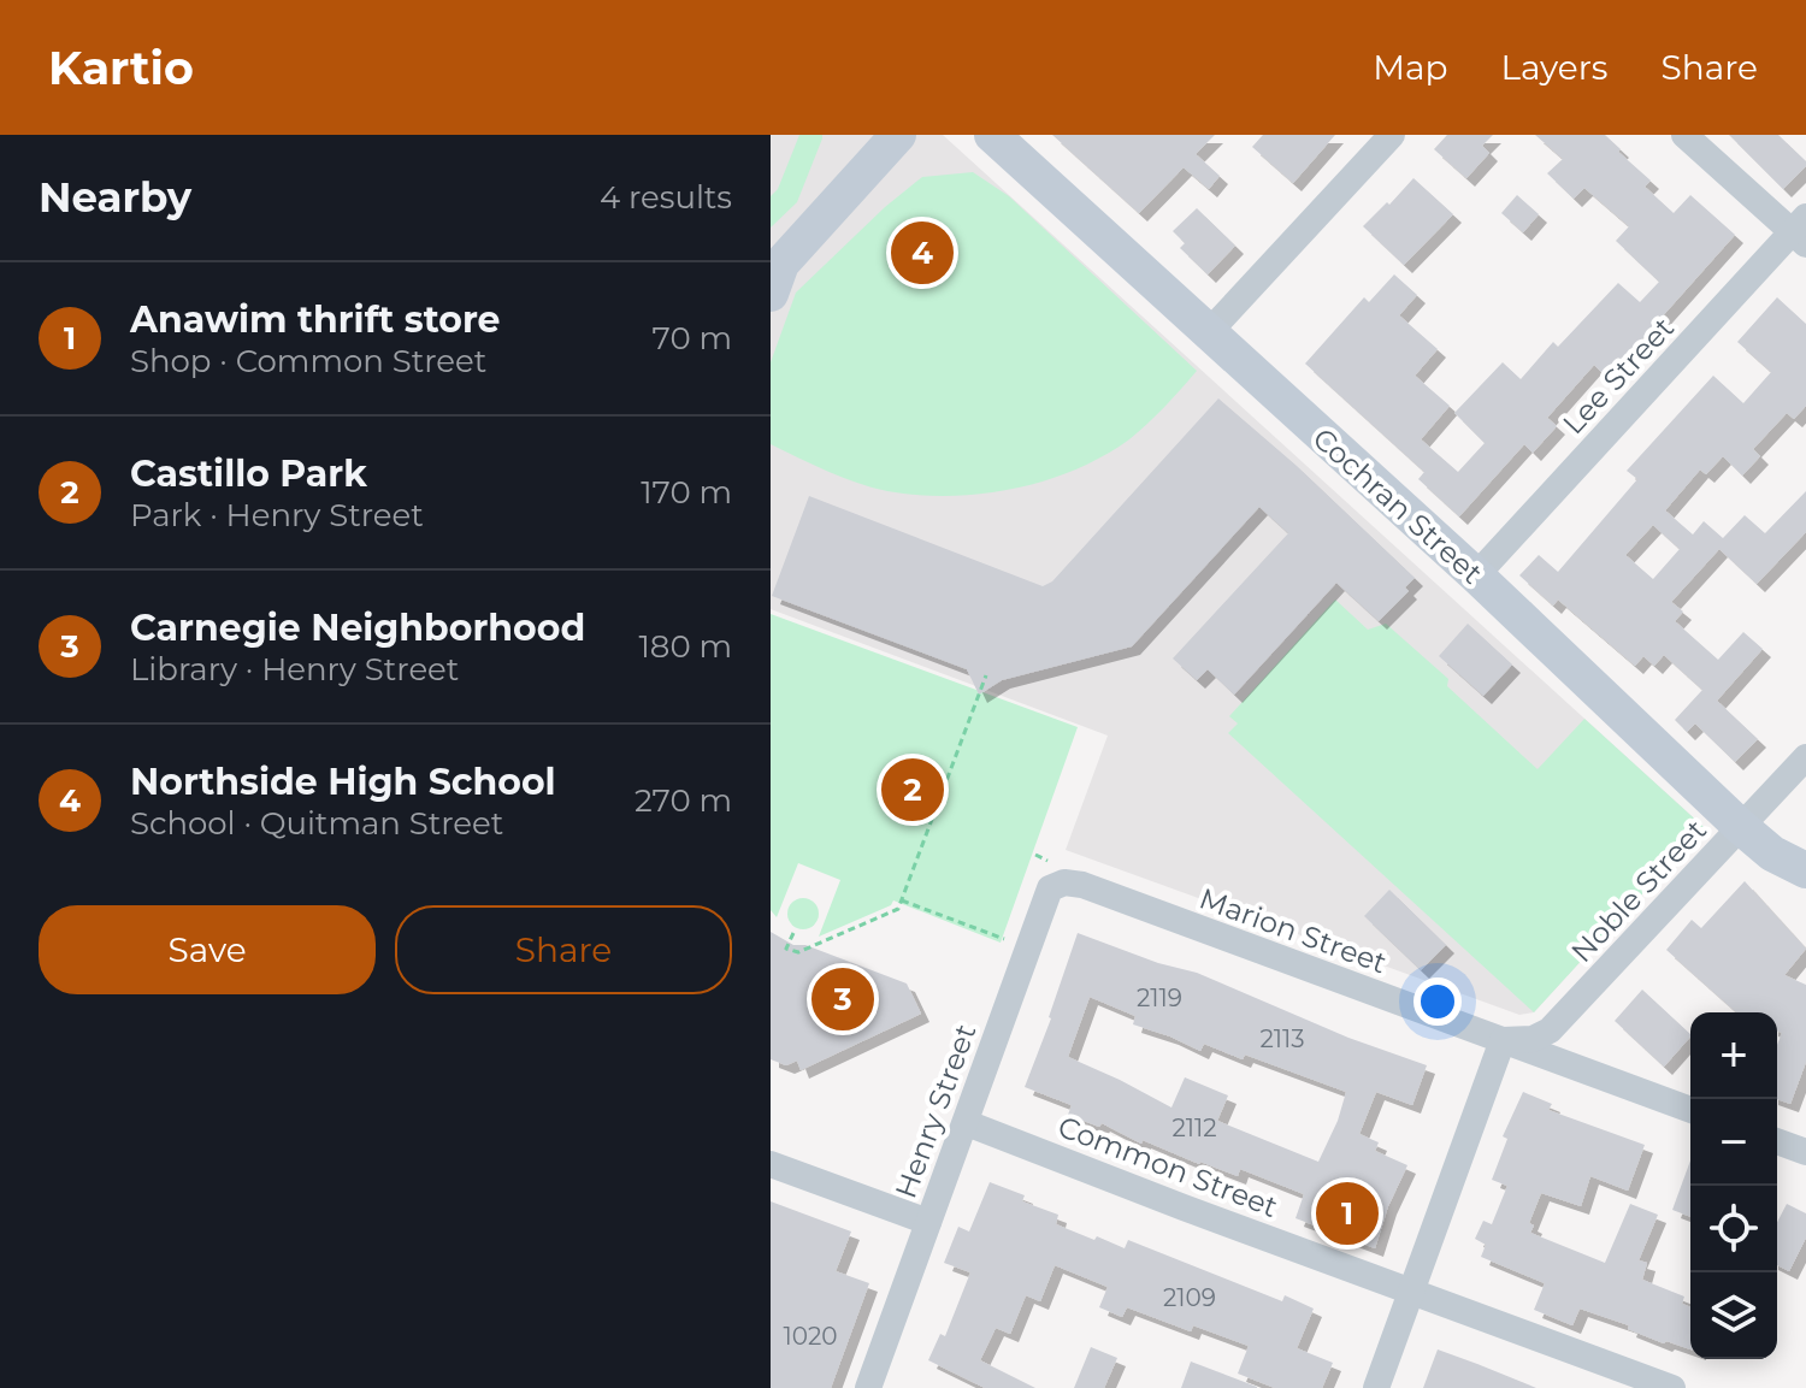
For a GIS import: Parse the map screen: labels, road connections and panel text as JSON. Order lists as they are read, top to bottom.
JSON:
{
  "streets": {
    "street": [
      "Lee Street",
      "Cochran Street",
      "Noble Street",
      "Marion Street",
      "Henry Street",
      "Common Street"
    ]
  },
  "crossings": [
    ["Lee Street", "Cochran Street"],
    ["Cochran Street", "Noble Street"],
    ["Noble Street", "Marion Street"],
    ["Marion Street", "Henry Street"],
    ["Henry Street", "Common Street"]
  ],
  "house_numbers": [
    "2119",
    "2113",
    "2112",
    "2109",
    "1020"
  ],
  "page": {
    "header": "Kartio",
    "nav": ["Map", "Layers", "Share"],
    "heading": ["Nearby", "4 results"],
    "pins": [
      "4",
      "2",
      "3",
      "1"
    ],
    "list": [
      {
        "mark": "1",
        "name": "Anawim thrift store",
        "note": "Shop · Common Street",
        "value": "70 m"
      },
      {
        "mark": "2",
        "name": "Castillo Park",
        "note": "Park · Henry Street",
        "value": "170 m"
      },
      {
        "mark": "3",
        "name": "Carnegie Neighborhood",
        "note": "Library · Henry Street",
        "value": "180 m"
      },
      {
        "mark": "4",
        "name": "Northside High School",
        "note": "School · Quitman Street",
        "value": "270 m"
      }
    ],
    "buttons": ["Save", "Share"],
    "map_buttons": ["+", "−"]
  }
}
